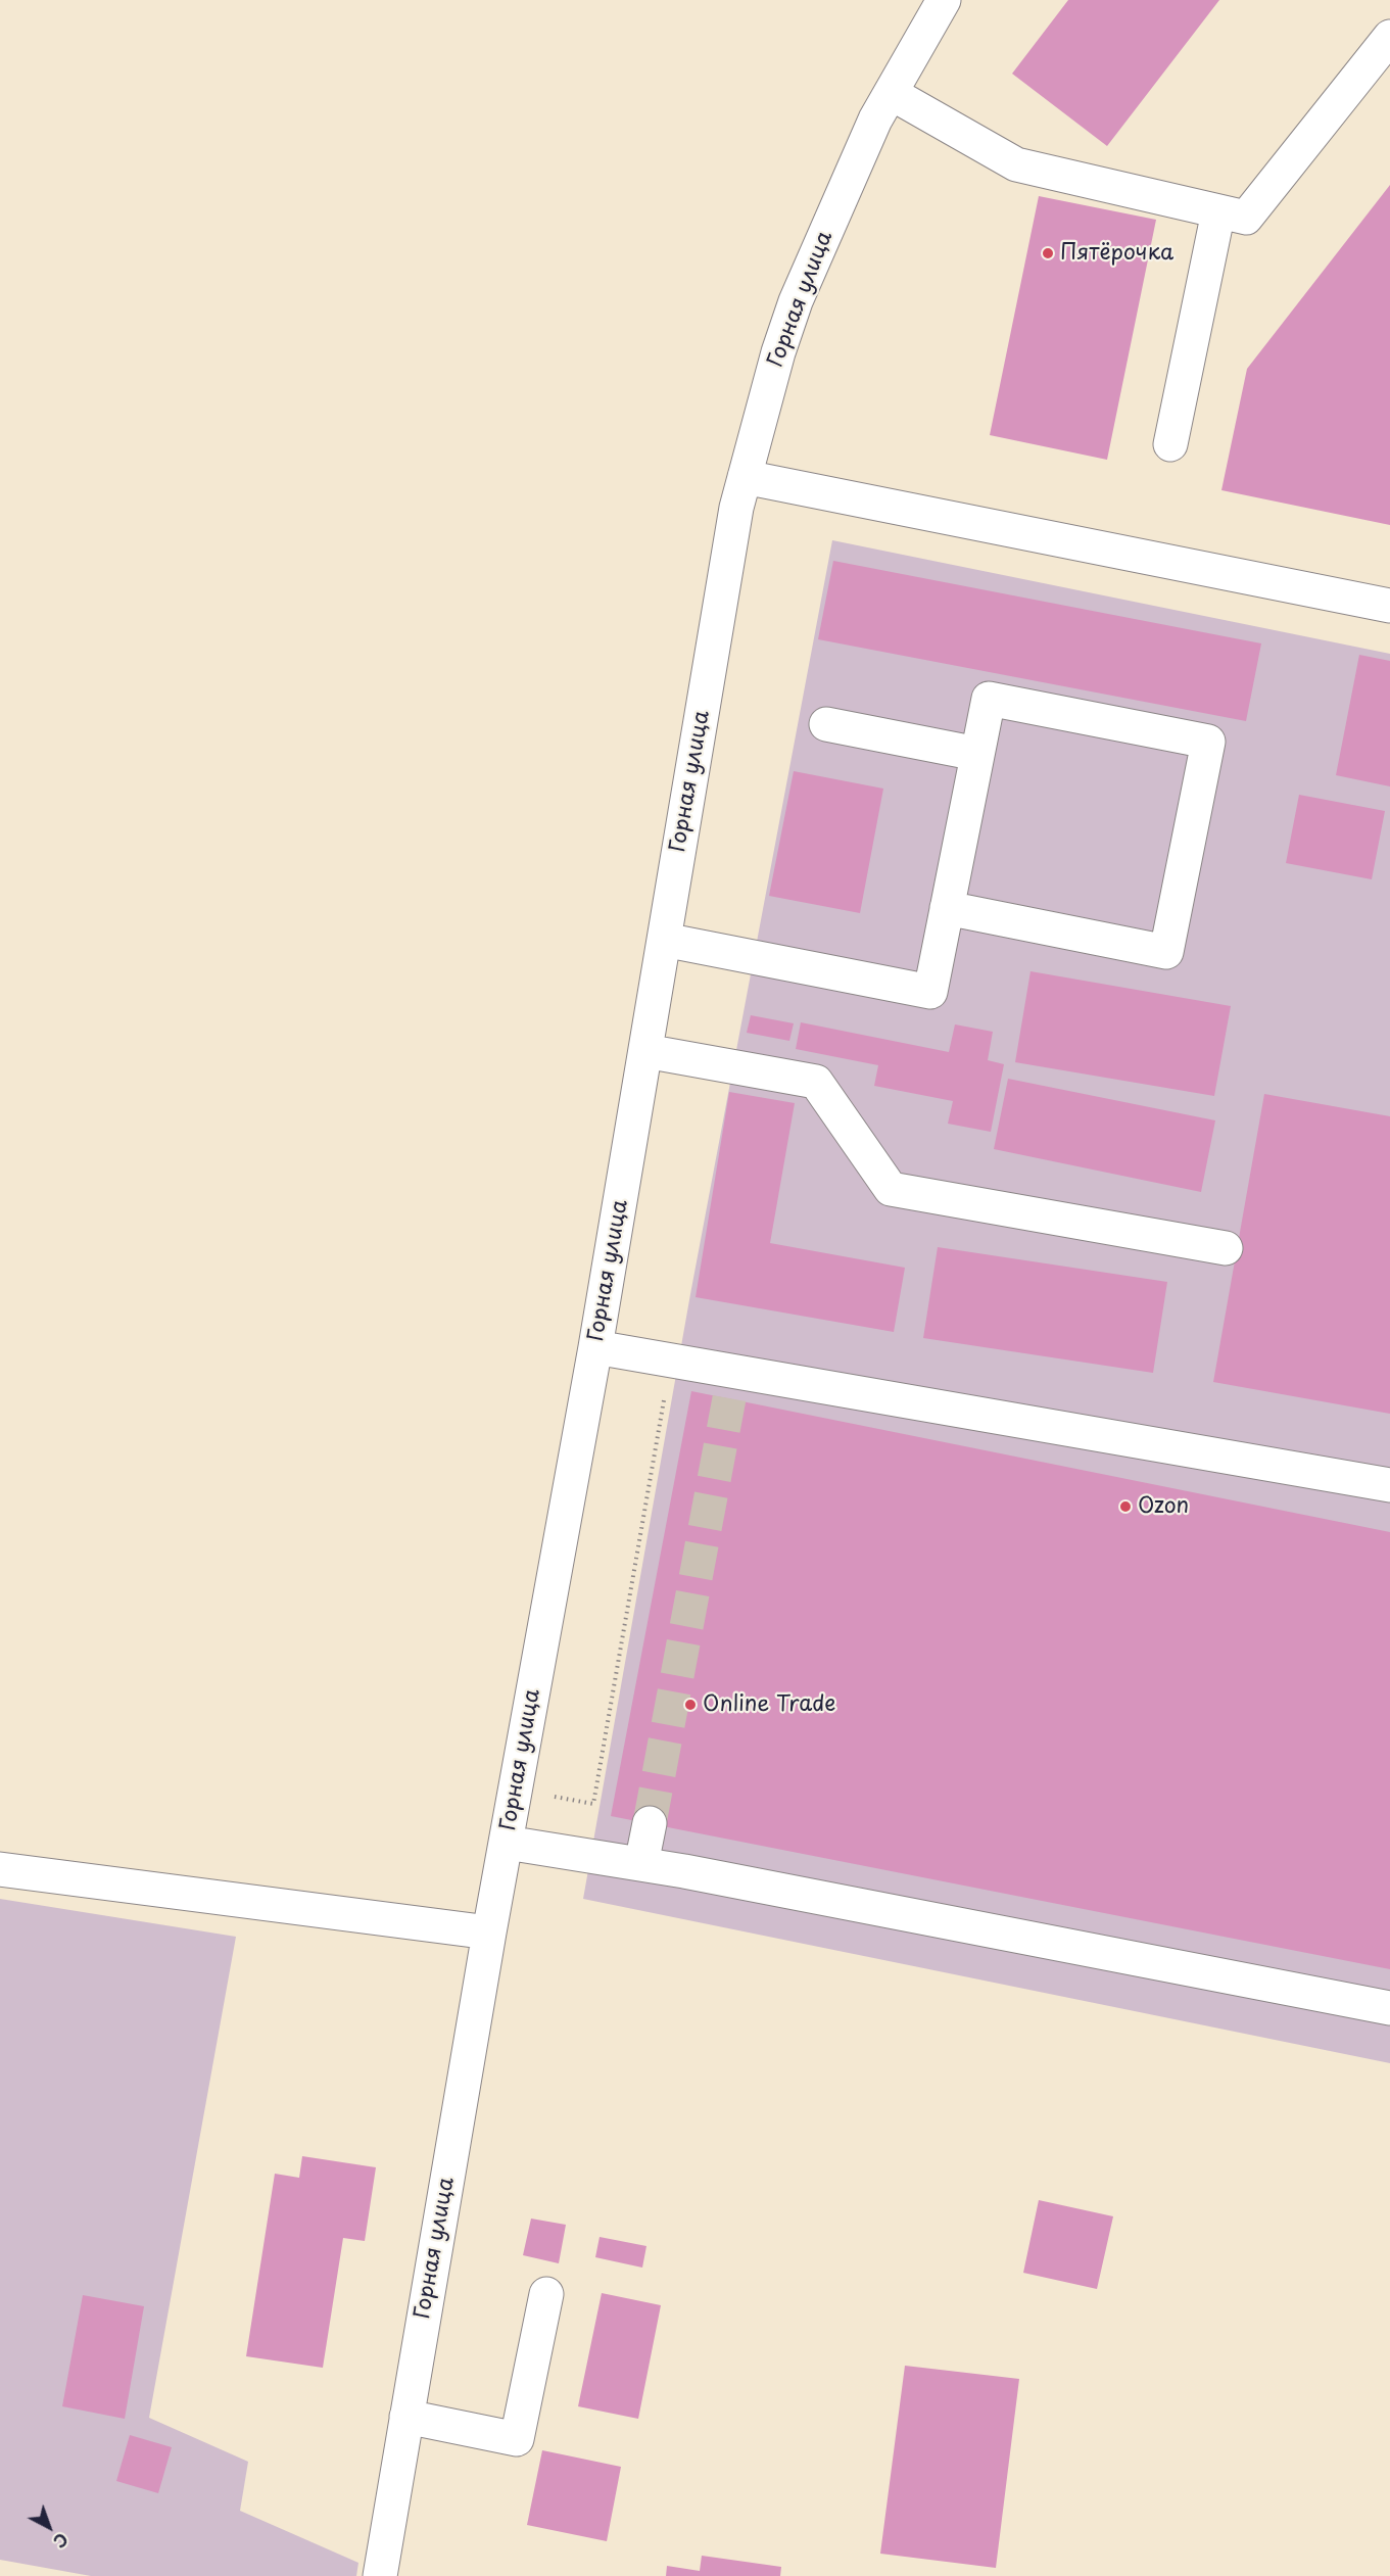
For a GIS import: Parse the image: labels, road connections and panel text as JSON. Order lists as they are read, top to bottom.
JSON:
{
  "streets": {
    "street": ["Горная улица"]
  },
  "places": ["Пятёрочка", "Ozon", "Online Trade"],
  "north": "bottom right"
}
